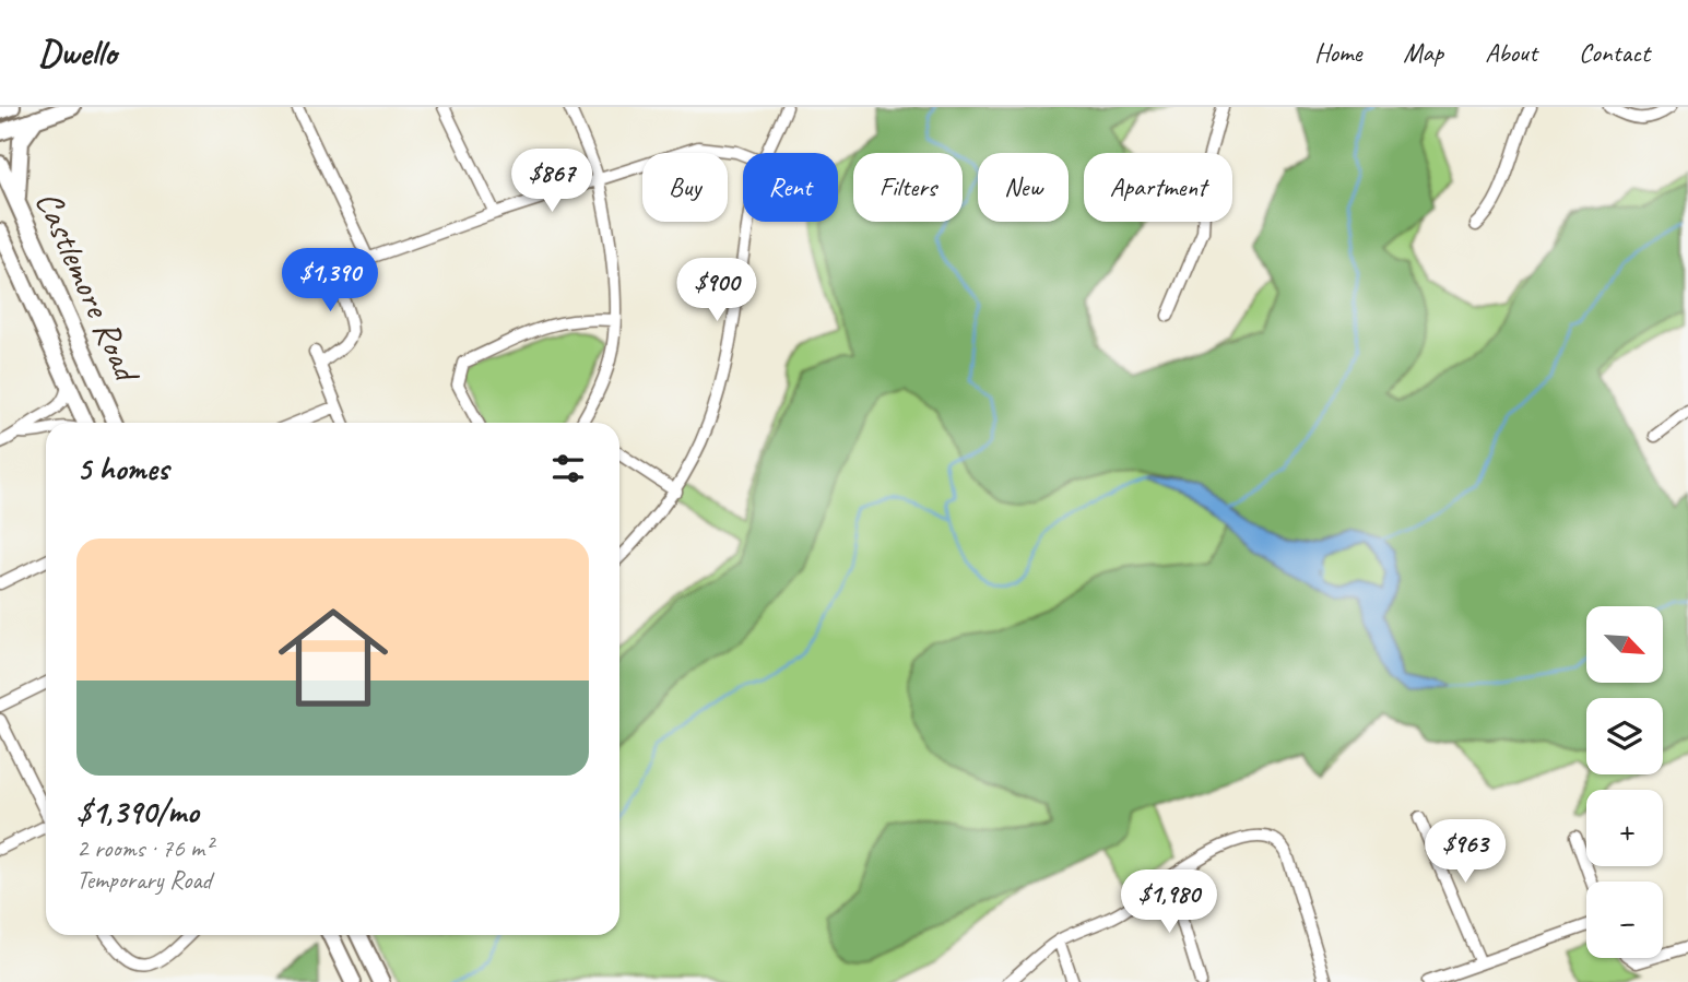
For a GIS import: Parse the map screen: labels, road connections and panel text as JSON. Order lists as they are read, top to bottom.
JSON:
{
  "streets": {
    "main road": ["Castlemore Road"]
  },
  "north": "bottom right",
  "page": {
    "header": "Dwello",
    "nav": [
      "Home",
      "Map",
      "About",
      "Contact"
    ],
    "price": [
      "$867",
      "$1,390",
      "$900",
      "$963",
      "$1,980"
    ],
    "chip": [
      "Buy",
      "Rent",
      "Filters",
      "New",
      "Apartment"
    ],
    "heading": "5 homes",
    "list": [
      {
        "name": "$1,390/mo",
        "note": "2 rooms · 76 m² · Temporary Road"
      }
    ],
    "map_buttons": ["+", "−"]
  }
}
